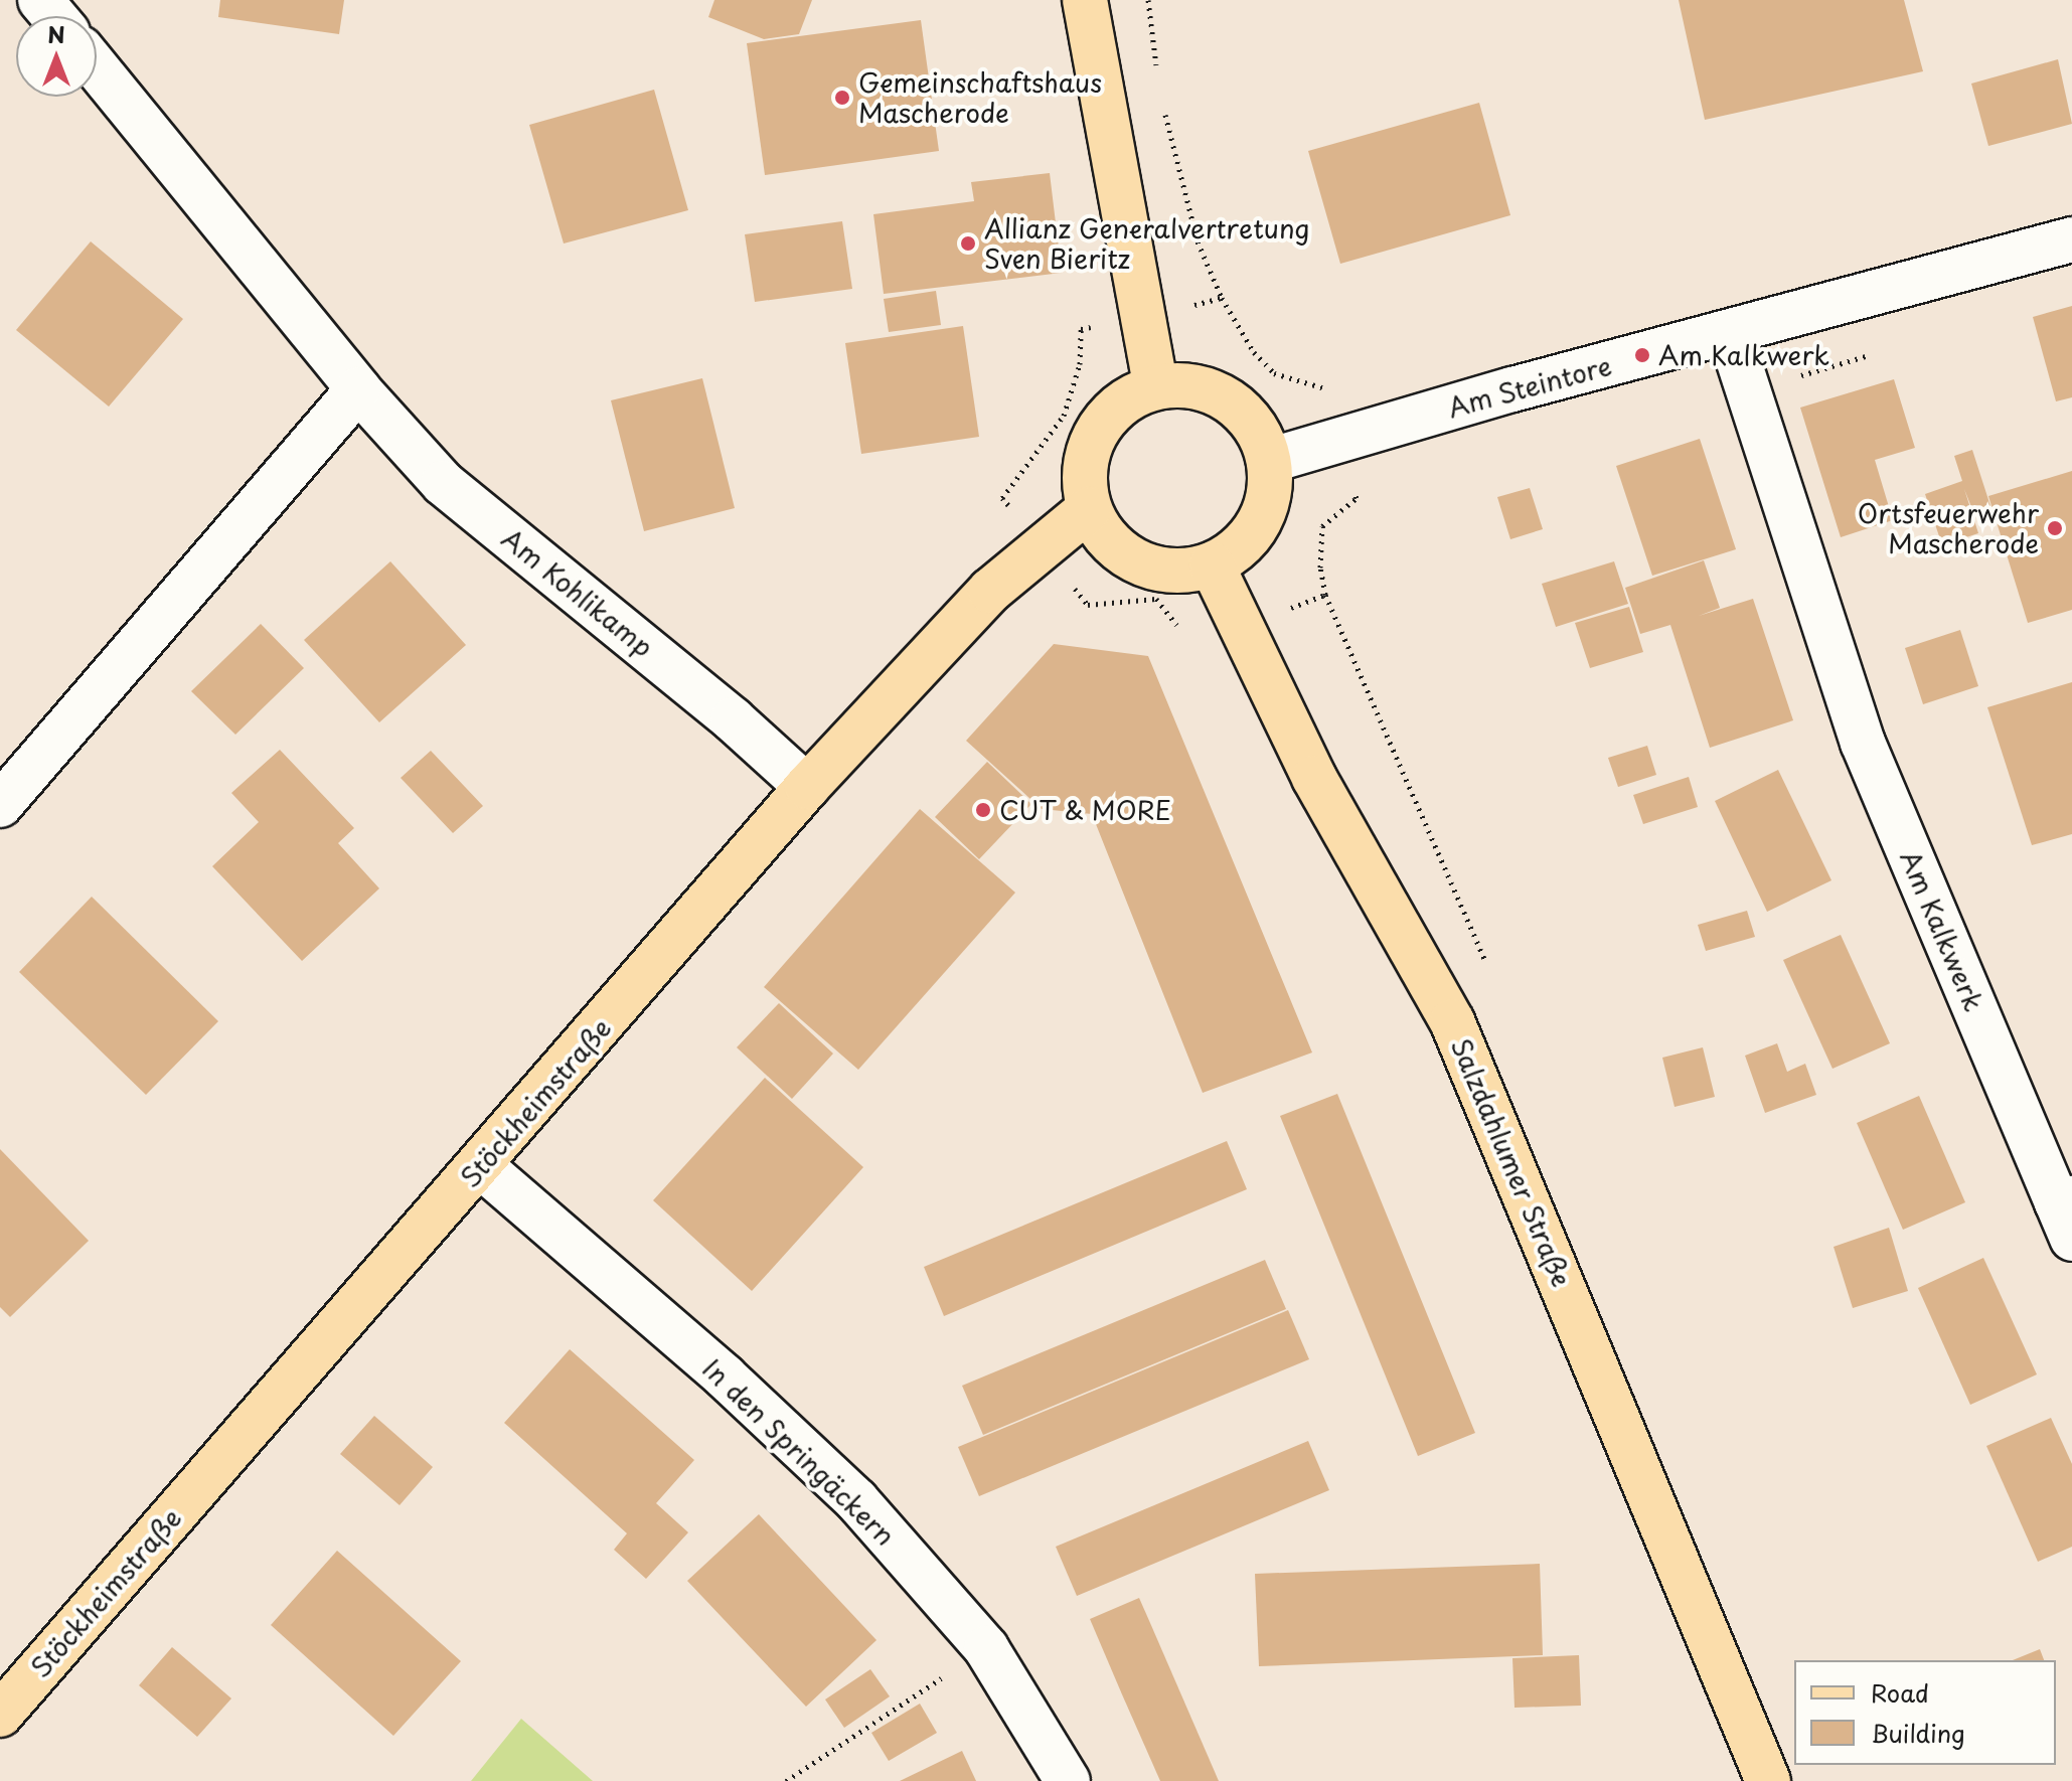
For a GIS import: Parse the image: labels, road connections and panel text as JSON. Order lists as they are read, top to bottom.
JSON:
{
  "streets": {
    "main road": ["Stöckheimstraße", "Salzdahlumer Straße"],
    "street": [
      "Am Steintore",
      "Am Kohlikamp",
      "Am Kalkwerk",
      "In den Springäckern"
    ]
  },
  "crossings": [
    ["Am Steintore", "Am Kalkwerk"],
    ["Am Steintore", "Stöckheimstraße"],
    ["Am Steintore", "Salzdahlumer Straße"],
    ["Am Kohlikamp", "Stöckheimstraße"],
    ["Stöckheimstraße", "Salzdahlumer Straße"],
    ["Stöckheimstraße", "In den Springäckern"]
  ],
  "places": [
    "Gemeinschaftshaus Mascherode",
    "Allianz Generalvertretung Sven Bieritz",
    "Am Kalkwerk",
    "Ortsfeuerwehr Mascherode",
    "CUT & MORE"
  ],
  "legend": ["Road", "Building"],
  "north": "top"
}
